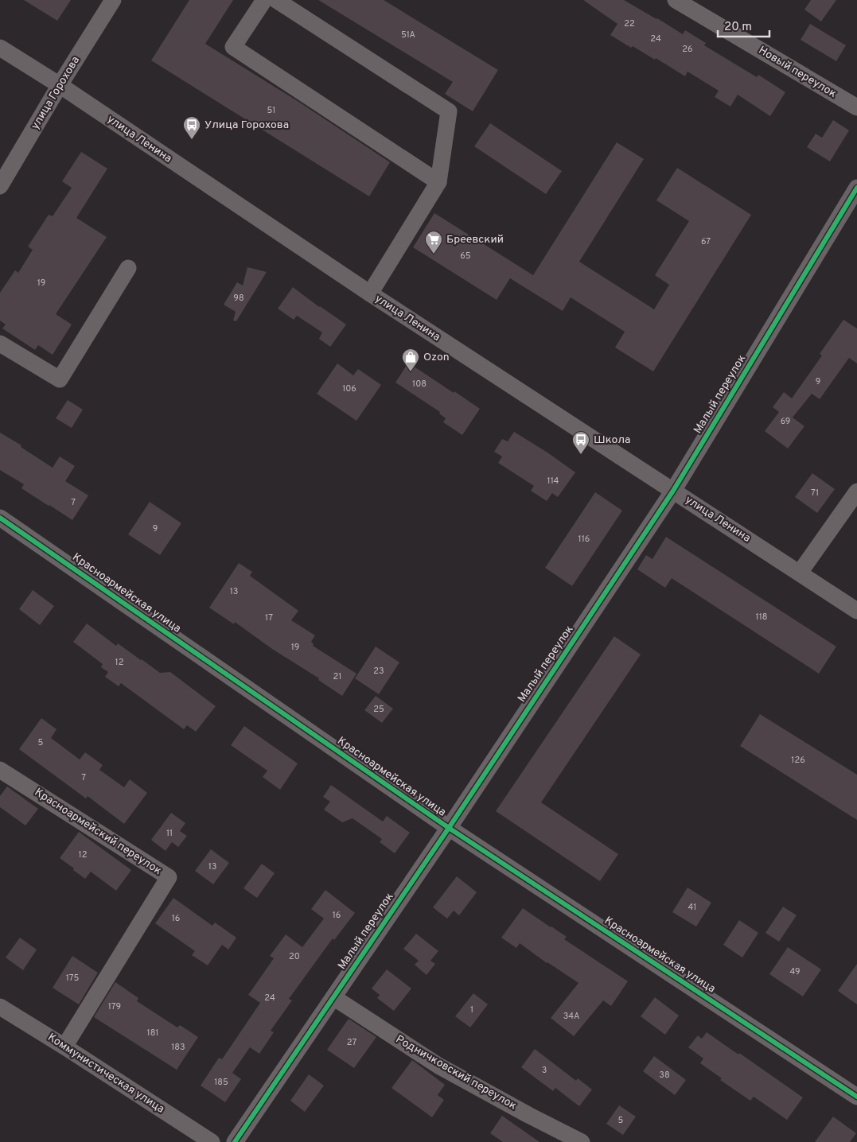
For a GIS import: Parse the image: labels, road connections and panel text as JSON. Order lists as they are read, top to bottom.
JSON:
{
  "streets": {
    "street": [
      "Новый переулок",
      "улица Горохова",
      "улица Ленина",
      "Малый переулок",
      "Красноармейская улица",
      "Красноармейский переулок",
      "Родничковский переулок",
      "Коммунистическая улица"
    ]
  },
  "crossings": [
    ["улица Горохова", "улица Ленина"],
    ["улица Ленина", "Малый переулок"],
    ["Малый переулок", "Красноармейская улица"],
    ["Малый переулок", "Родничковский переулок"],
    ["Красноармейский переулок", "Коммунистическая улица"]
  ],
  "places": {
    "bus stop": ["Улица Горохова", "Школа"],
    "supermarket": ["Бреевский"],
    "shop": ["Ozon"]
  },
  "house_numbers": [
    "22",
    "51А",
    "24",
    "26",
    "51",
    "67",
    "65",
    "19",
    "98",
    "9",
    "108",
    "106",
    "69",
    "114",
    "71",
    "7",
    "9",
    "116",
    "13",
    "118",
    "17",
    "19",
    "12",
    "23",
    "21",
    "25",
    "5",
    "126",
    "7",
    "11",
    "12",
    "13",
    "41",
    "16",
    "16",
    "20",
    "49",
    "175",
    "24",
    "179",
    "1",
    "34А",
    "181",
    "27",
    "183",
    "3",
    "38",
    "185",
    "5"
  ],
  "scale_bar": "20 m"
}
